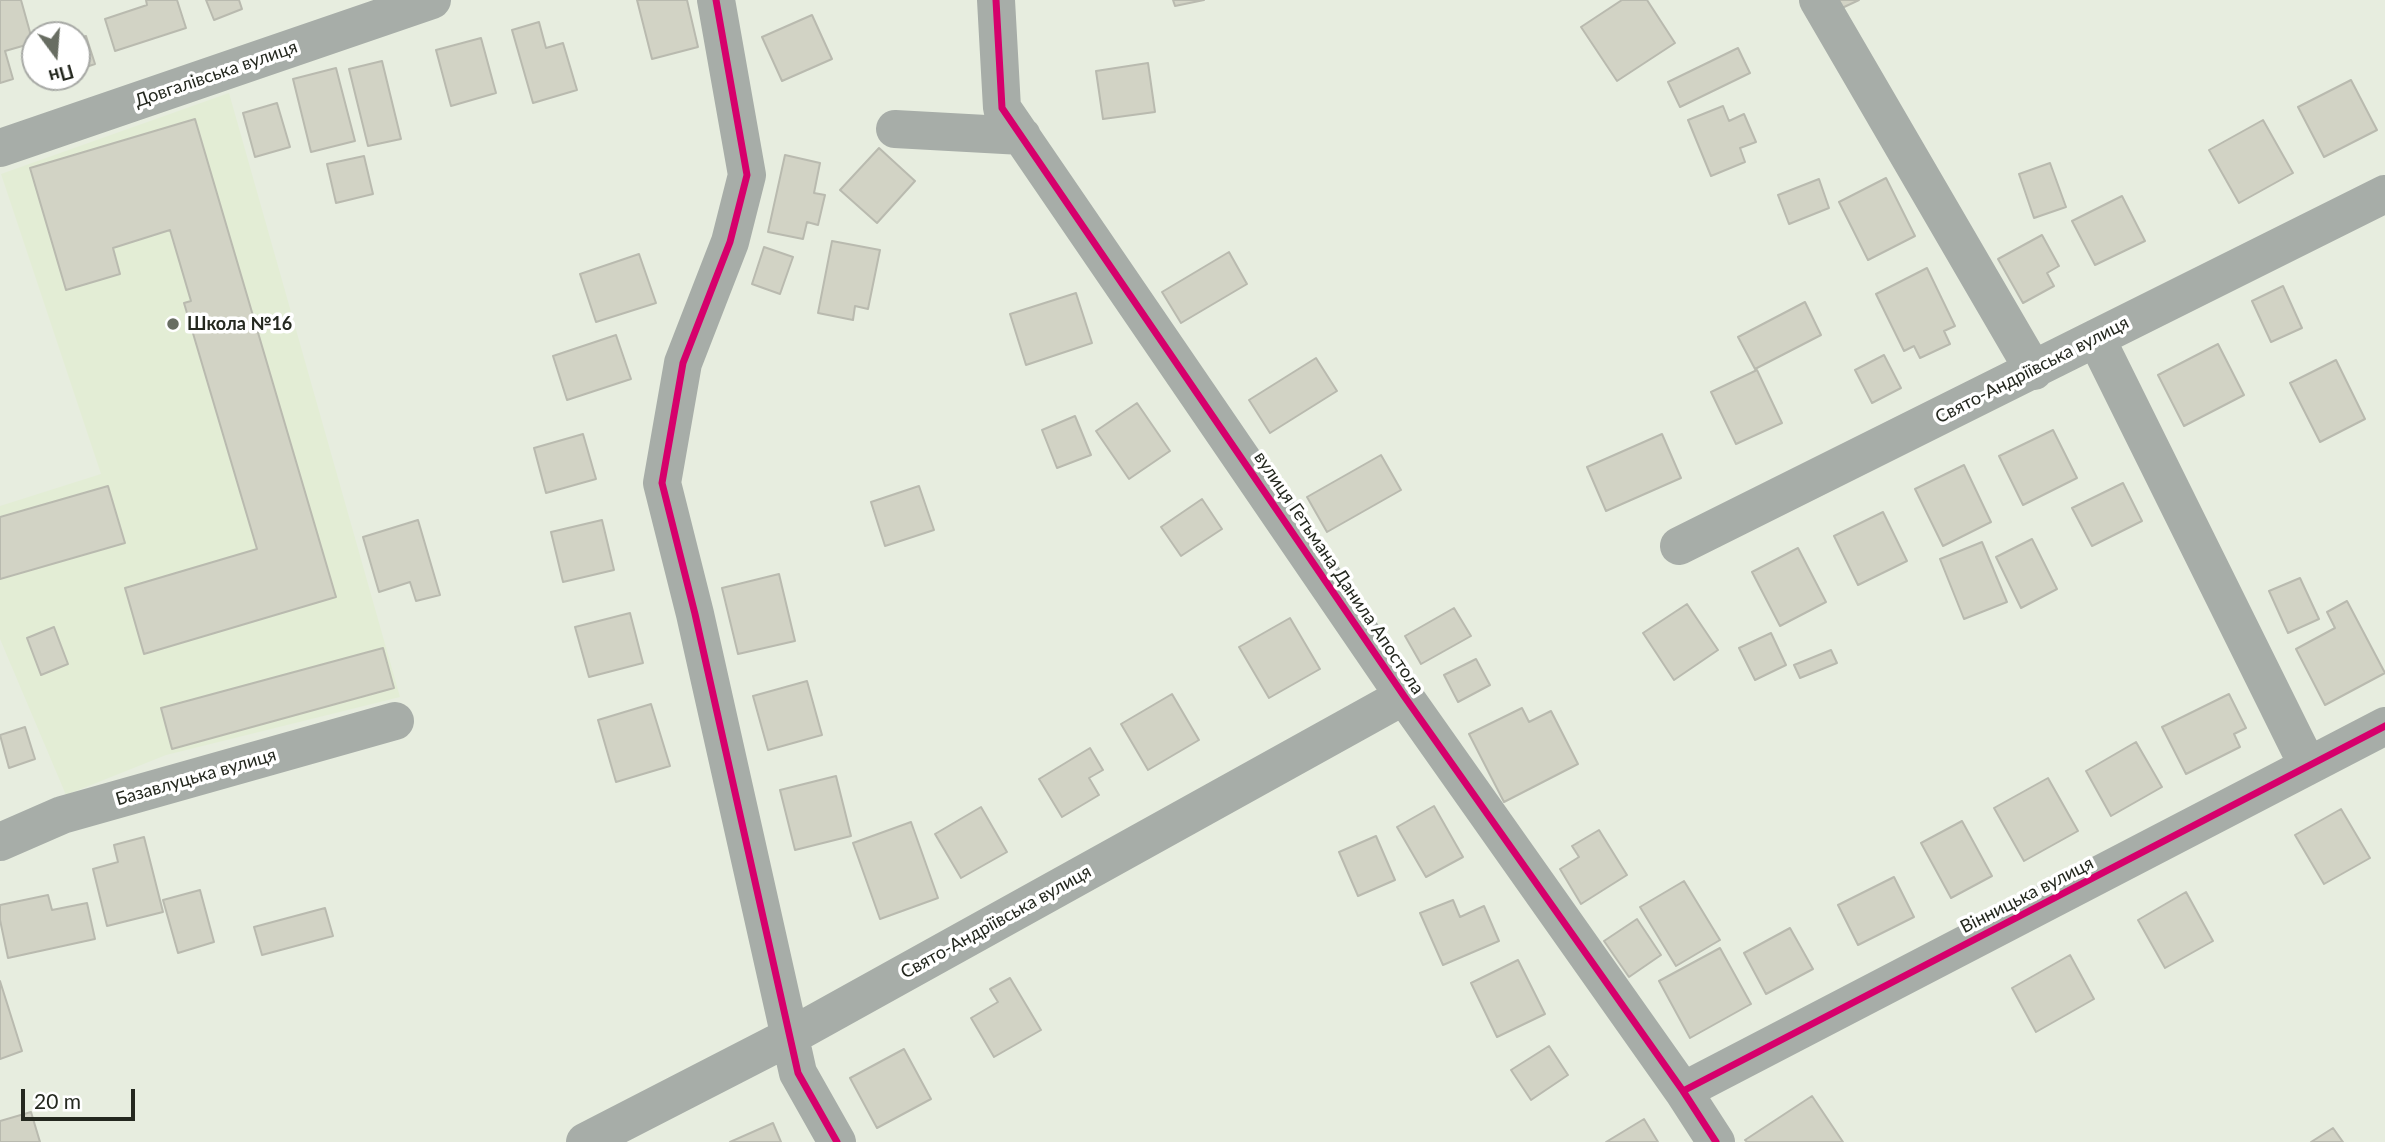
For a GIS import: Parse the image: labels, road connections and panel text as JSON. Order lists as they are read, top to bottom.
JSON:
{
  "streets": {
    "street": [
      "Довгалівська вулиця",
      "Свято-Андріївська вулиця",
      "вулиця Гетьмана Данила Апостола",
      "Базавлуцька вулиця",
      "Вінницька вулиця"
    ]
  },
  "crossings": [
    ["Свято-Андріївська вулиця", "вулиця Гетьмана Данила Апостола"],
    ["вулиця Гетьмана Данила Апостола", "Вінницька вулиця"]
  ],
  "places": ["Школа №16"],
  "scale_bar": "20 m",
  "north": "bottom"
}
